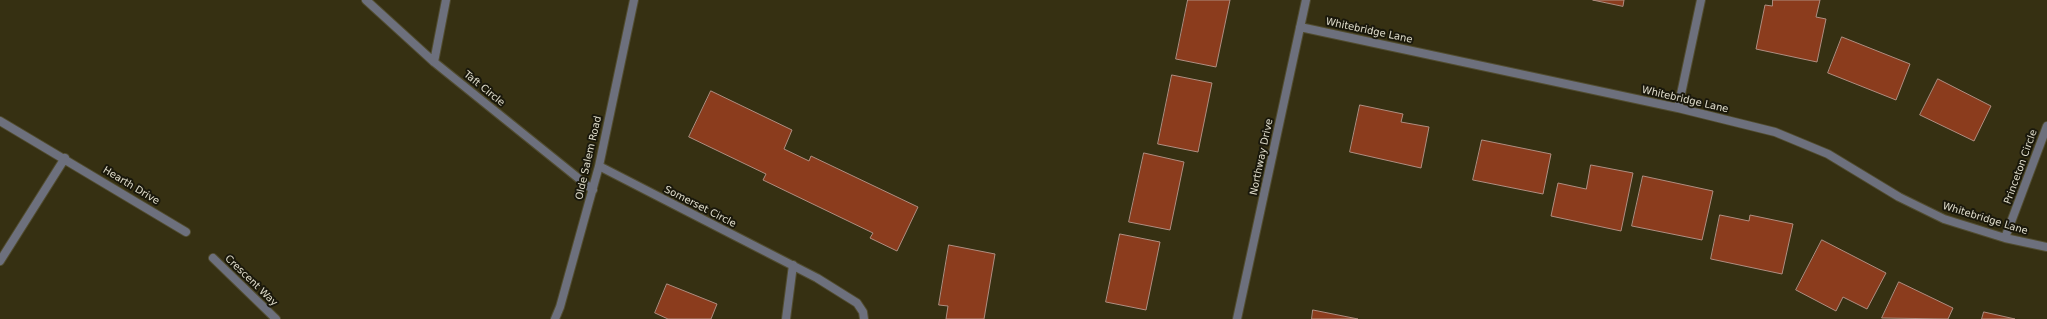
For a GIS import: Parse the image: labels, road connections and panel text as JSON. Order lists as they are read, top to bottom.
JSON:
{
  "streets": {
    "street": [
      "Whitebridge Lane",
      "Taft Circle",
      "Northway Drive",
      "Olde Salem Road",
      "Princeton Circle",
      "Hearth Drive",
      "Somerset Circle",
      "Crescent Way"
    ]
  },
  "crossings": [
    ["Whitebridge Lane", "Northway Drive"],
    ["Whitebridge Lane", "Princeton Circle"],
    ["Taft Circle", "Olde Salem Road"],
    ["Olde Salem Road", "Somerset Circle"]
  ]
}
